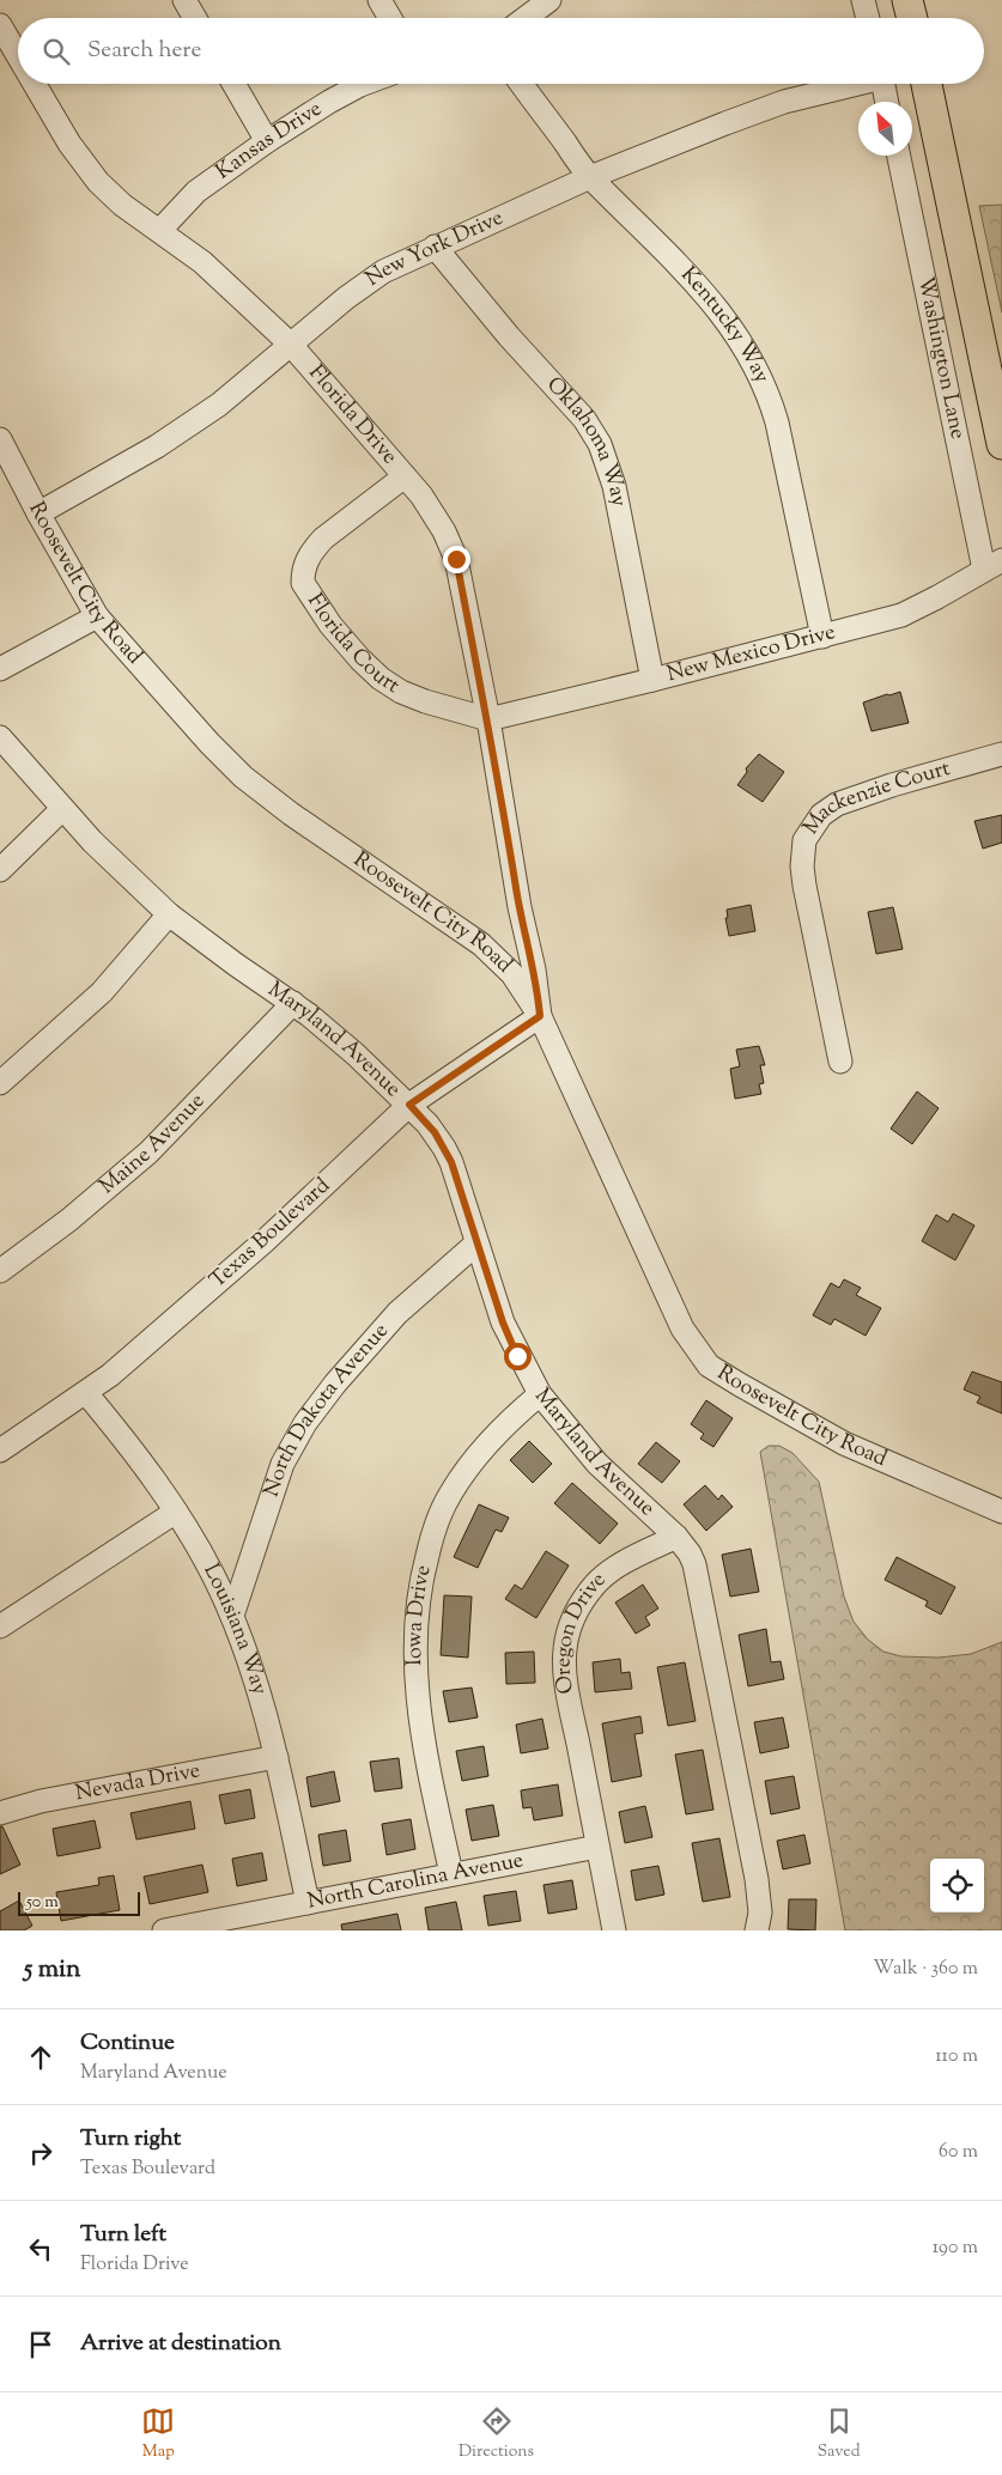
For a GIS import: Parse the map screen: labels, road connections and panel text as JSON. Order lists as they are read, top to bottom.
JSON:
{
  "streets": {
    "street": [
      "Kansas Drive",
      "New York Drive",
      "Kentucky Way",
      "Washington Lane",
      "Florida Drive",
      "Oklahoma Way",
      "Roosevelt City Road",
      "Florida Court",
      "New Mexico Drive",
      "Mackenzie Court",
      "Maryland Avenue",
      "Maine Avenue",
      "Texas Boulevard",
      "North Dakota Avenue",
      "Iowa Drive",
      "Louisiana Way",
      "Oregon Drive",
      "Nevada Drive",
      "North Carolina Avenue"
    ]
  },
  "crossings": [
    ["Kansas Drive", "Florida Drive"],
    ["New York Drive", "Kentucky Way"],
    ["New York Drive", "Florida Drive"],
    ["New York Drive", "Oklahoma Way"],
    ["New York Drive", "Roosevelt City Road"],
    ["Kentucky Way", "New Mexico Drive"],
    ["Washington Lane", "New Mexico Drive"],
    ["Florida Drive", "Roosevelt City Road"],
    ["Florida Drive", "Florida Court"],
    ["Florida Drive", "New Mexico Drive"],
    ["Florida Drive", "Texas Boulevard"],
    ["Oklahoma Way", "New Mexico Drive"],
    ["Roosevelt City Road", "Texas Boulevard"],
    ["Florida Court", "New Mexico Drive"],
    ["Maryland Avenue", "Maine Avenue"],
    ["Maryland Avenue", "Texas Boulevard"],
    ["Maryland Avenue", "North Dakota Avenue"],
    ["Maryland Avenue", "Iowa Drive"],
    ["Maryland Avenue", "Oregon Drive"],
    ["Texas Boulevard", "Louisiana Way"],
    ["North Dakota Avenue", "Louisiana Way"],
    ["Iowa Drive", "North Carolina Avenue"],
    ["Louisiana Way", "Nevada Drive"],
    ["Louisiana Way", "North Carolina Avenue"],
    ["Oregon Drive", "North Carolina Avenue"]
  ],
  "scale_bar": "50 m",
  "north": "top left",
  "page": {
    "search": "Search here",
    "scale": "50 m",
    "heading": ["5 min", "Walk · 360 m"],
    "list": [
      ["Continue", "Maryland Avenue", "110 m"],
      ["Turn right", "Texas Boulevard", "60 m"],
      ["Turn left", "Florida Drive", "190 m"],
      "Arrive at destination"
    ],
    "nav": ["Map", "Directions", "Saved"]
  }
}
